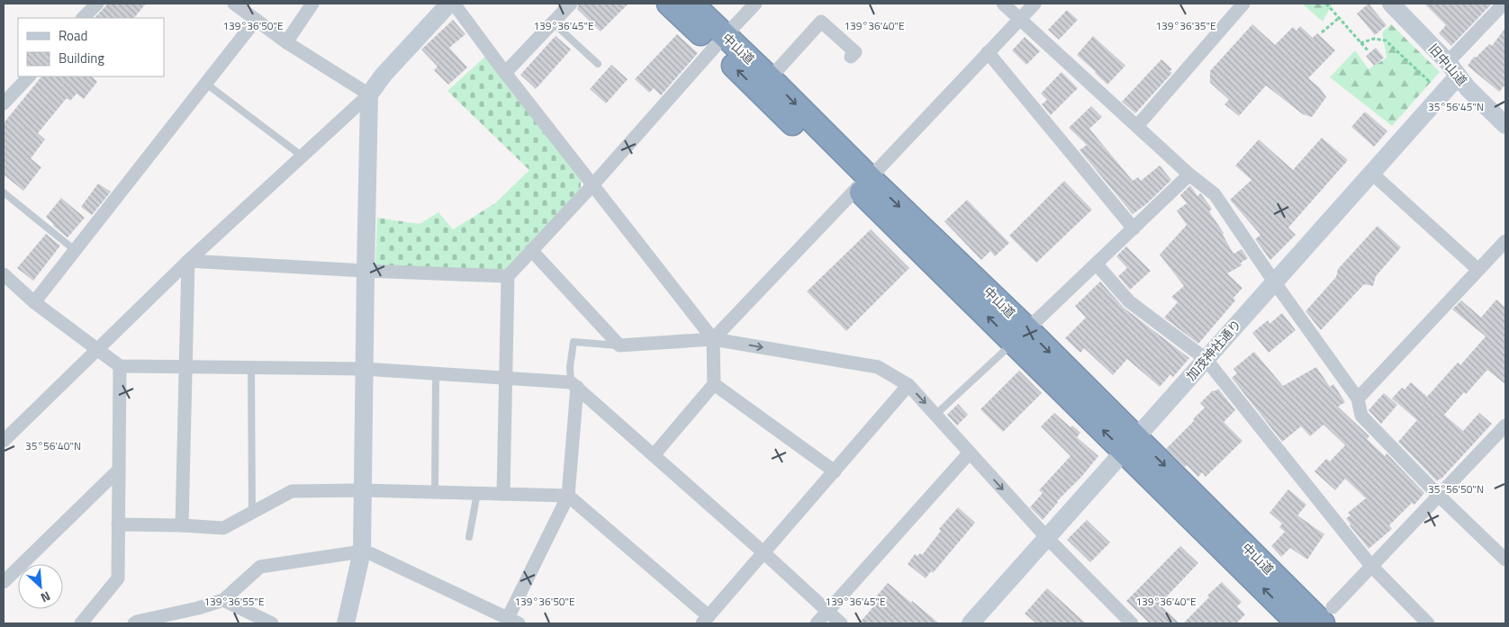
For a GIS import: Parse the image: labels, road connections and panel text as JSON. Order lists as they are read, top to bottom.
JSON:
{
  "streets": {
    "highway": ["中山道"],
    "street": ["旧中山道", "加茂神社通り"]
  },
  "crossings": [
    ["中山道", "加茂神社通り"],
    ["旧中山道", "加茂神社通り"]
  ],
  "legend": ["Road", "Building"],
  "north": "bottom right",
  "coordinates": [
    "139°36'50\"E",
    "139°36'45\"E",
    "139°36'40\"E",
    "139°36'35\"E",
    "35°56'45\"N",
    "35°56'40\"N",
    "35°56'50\"N",
    "139°36'55\"E"
  ]
}
